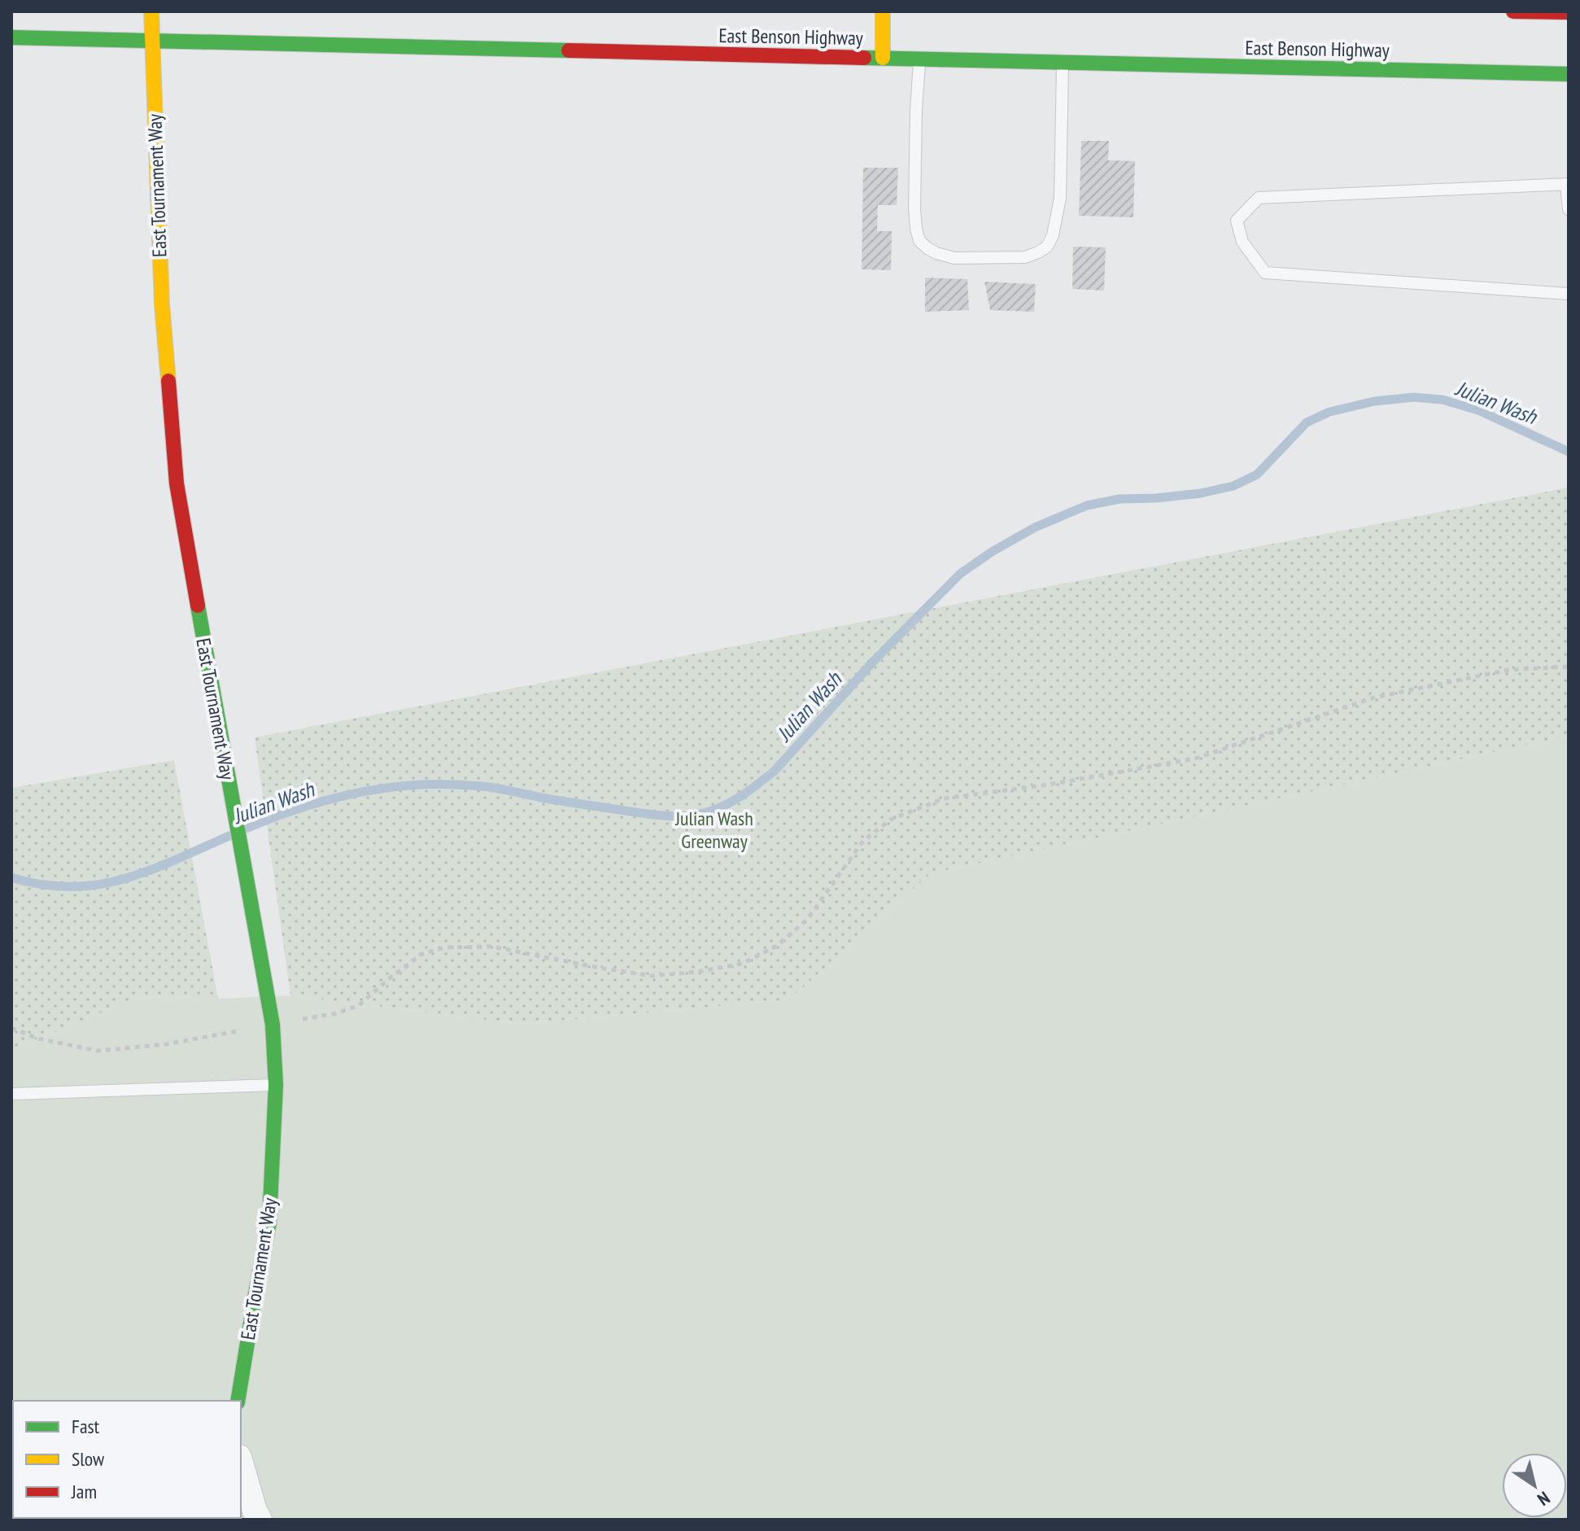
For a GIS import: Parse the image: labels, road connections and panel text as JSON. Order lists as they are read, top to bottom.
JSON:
{
  "streets": {
    "main road": ["East Benson Highway", "East Tournament Way"]
  },
  "crossings": [
    ["East Benson Highway", "East Tournament Way"]
  ],
  "water": ["Julian Wash"],
  "parks": ["Julian Wash Greenway"],
  "legend": ["Fast", "Slow", "Jam"],
  "north": "bottom right"
}
